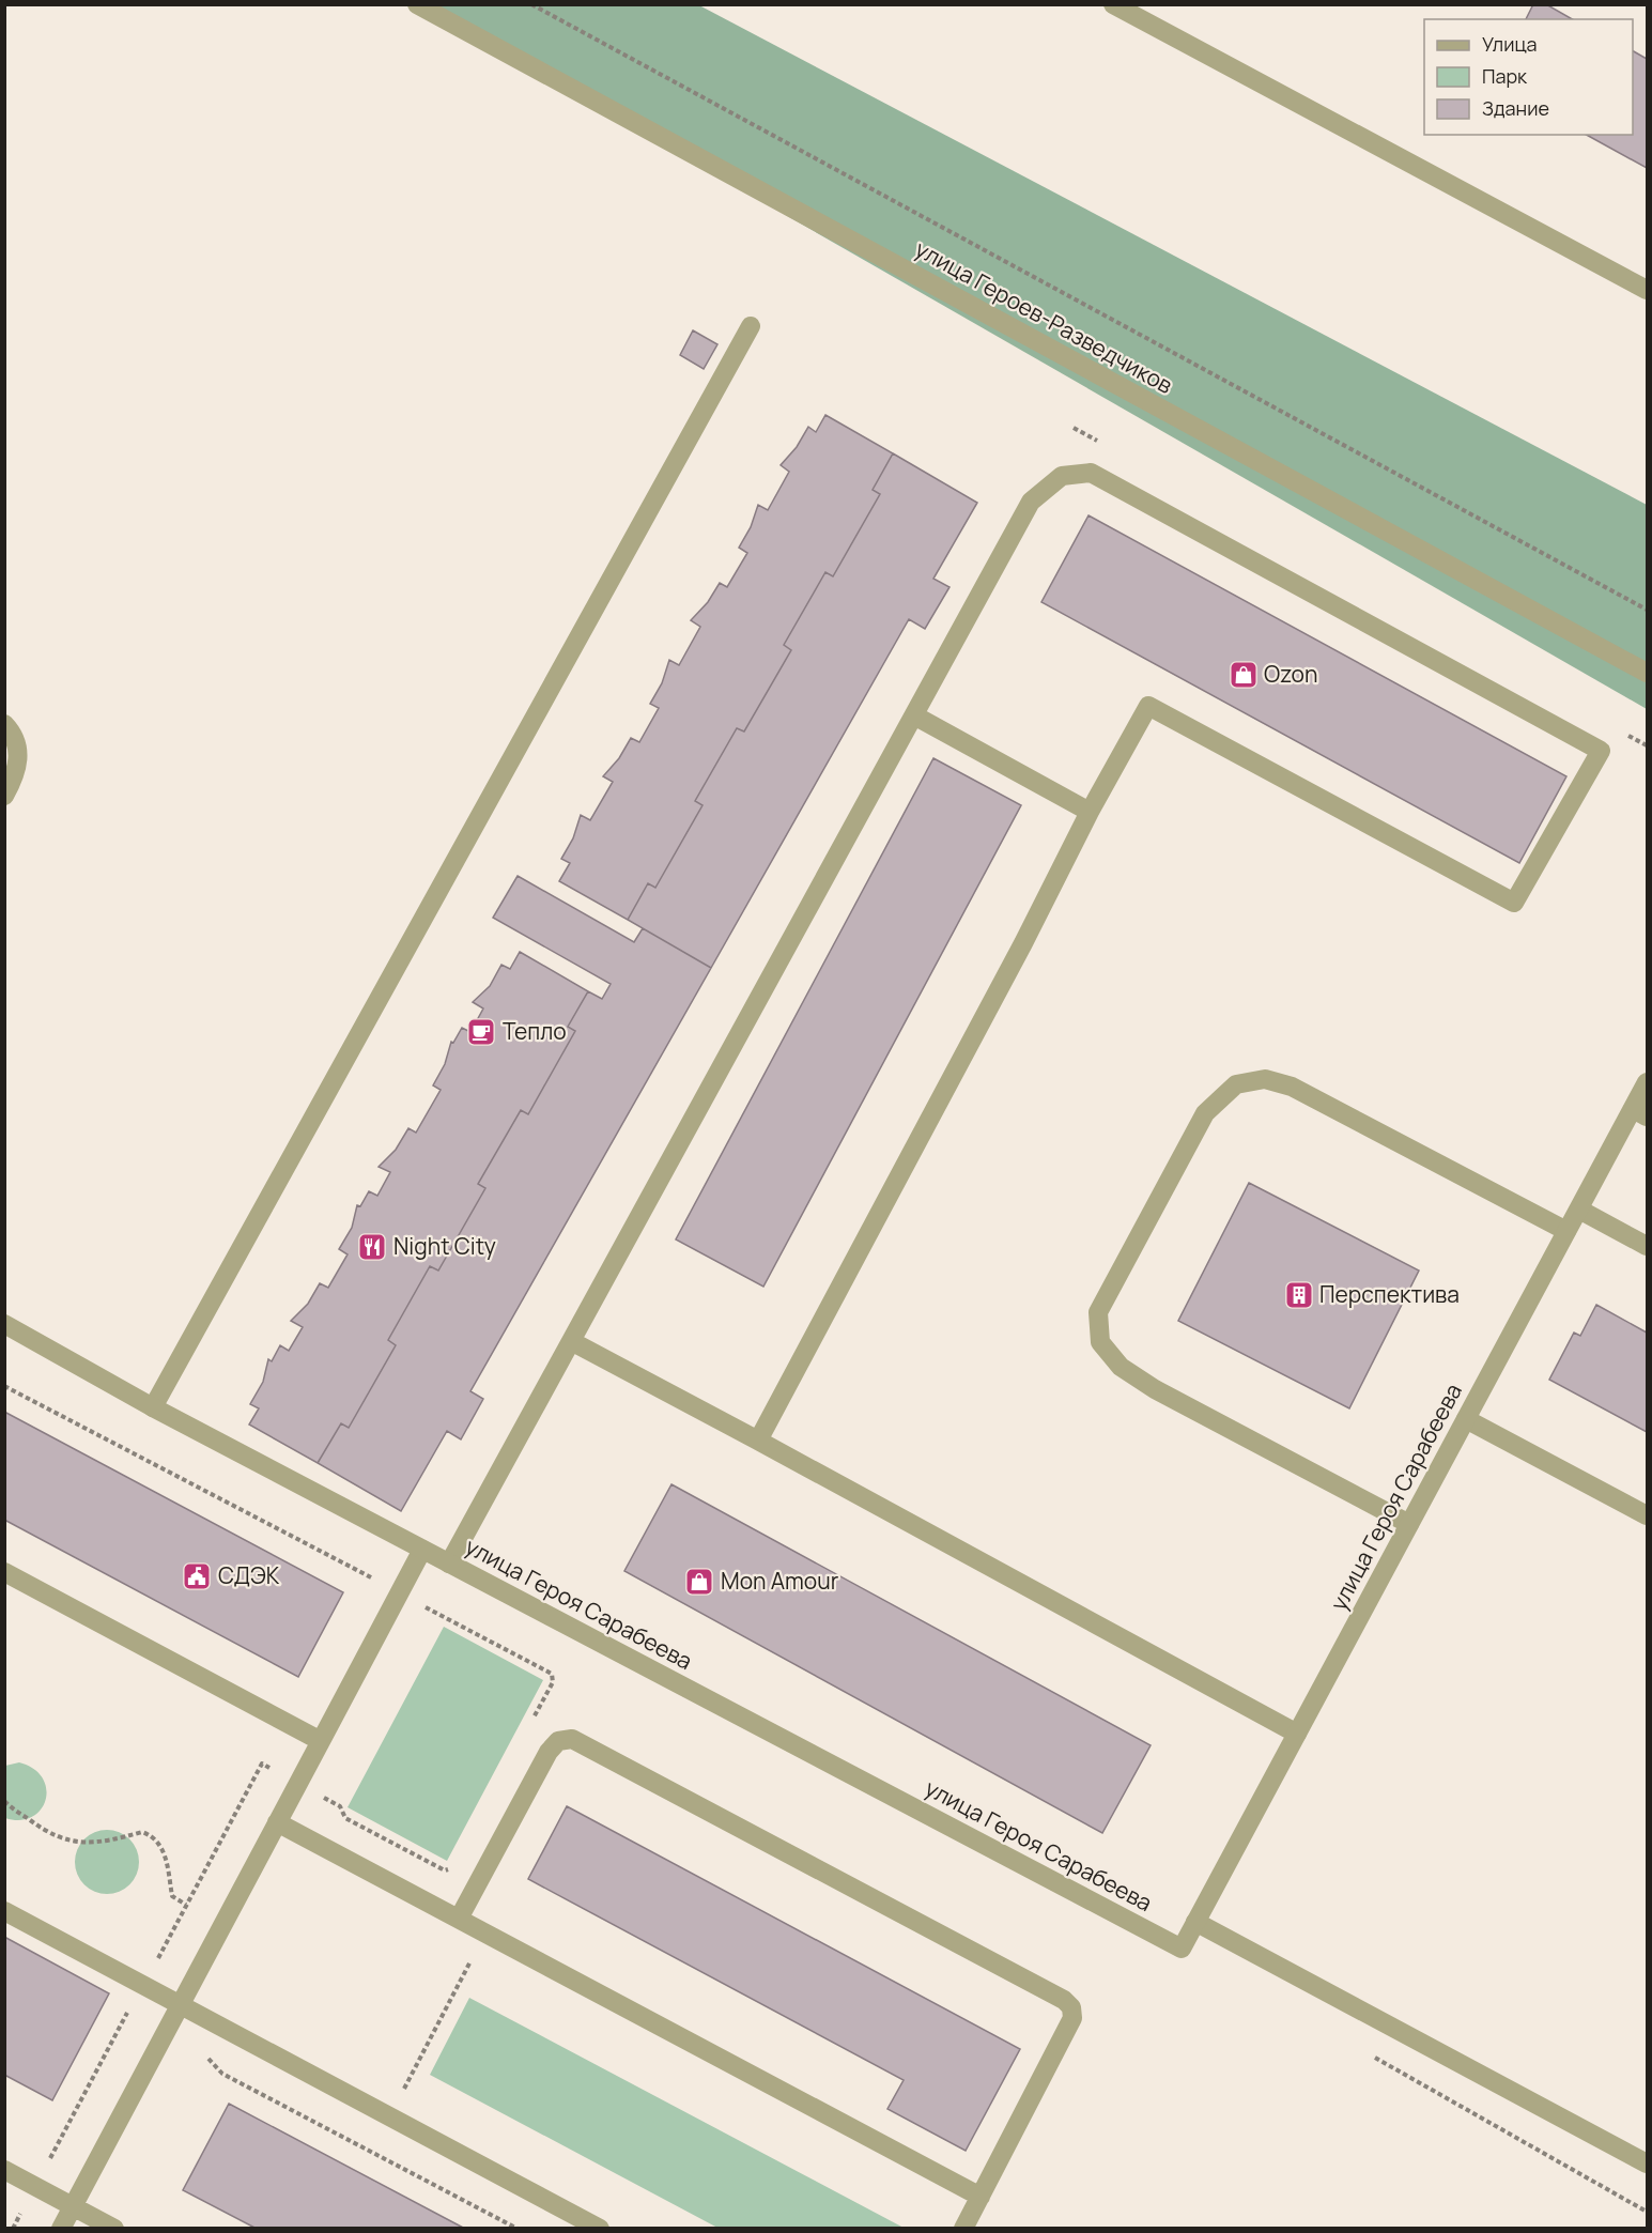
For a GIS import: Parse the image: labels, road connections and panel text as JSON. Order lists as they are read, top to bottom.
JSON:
{
  "streets": {
    "street": ["улица Героев-Разведчиков", "улица Героя Сарабеева"]
  },
  "places": {
    "shop": ["Ozon", "Mon Amour"],
    "cafe": ["Тепло"],
    "restaurant": ["Night City"],
    "building": ["Перспектива"],
    "public building": ["СДЭК"]
  },
  "legend": ["Улица", "Парк", "Здание"]
}
